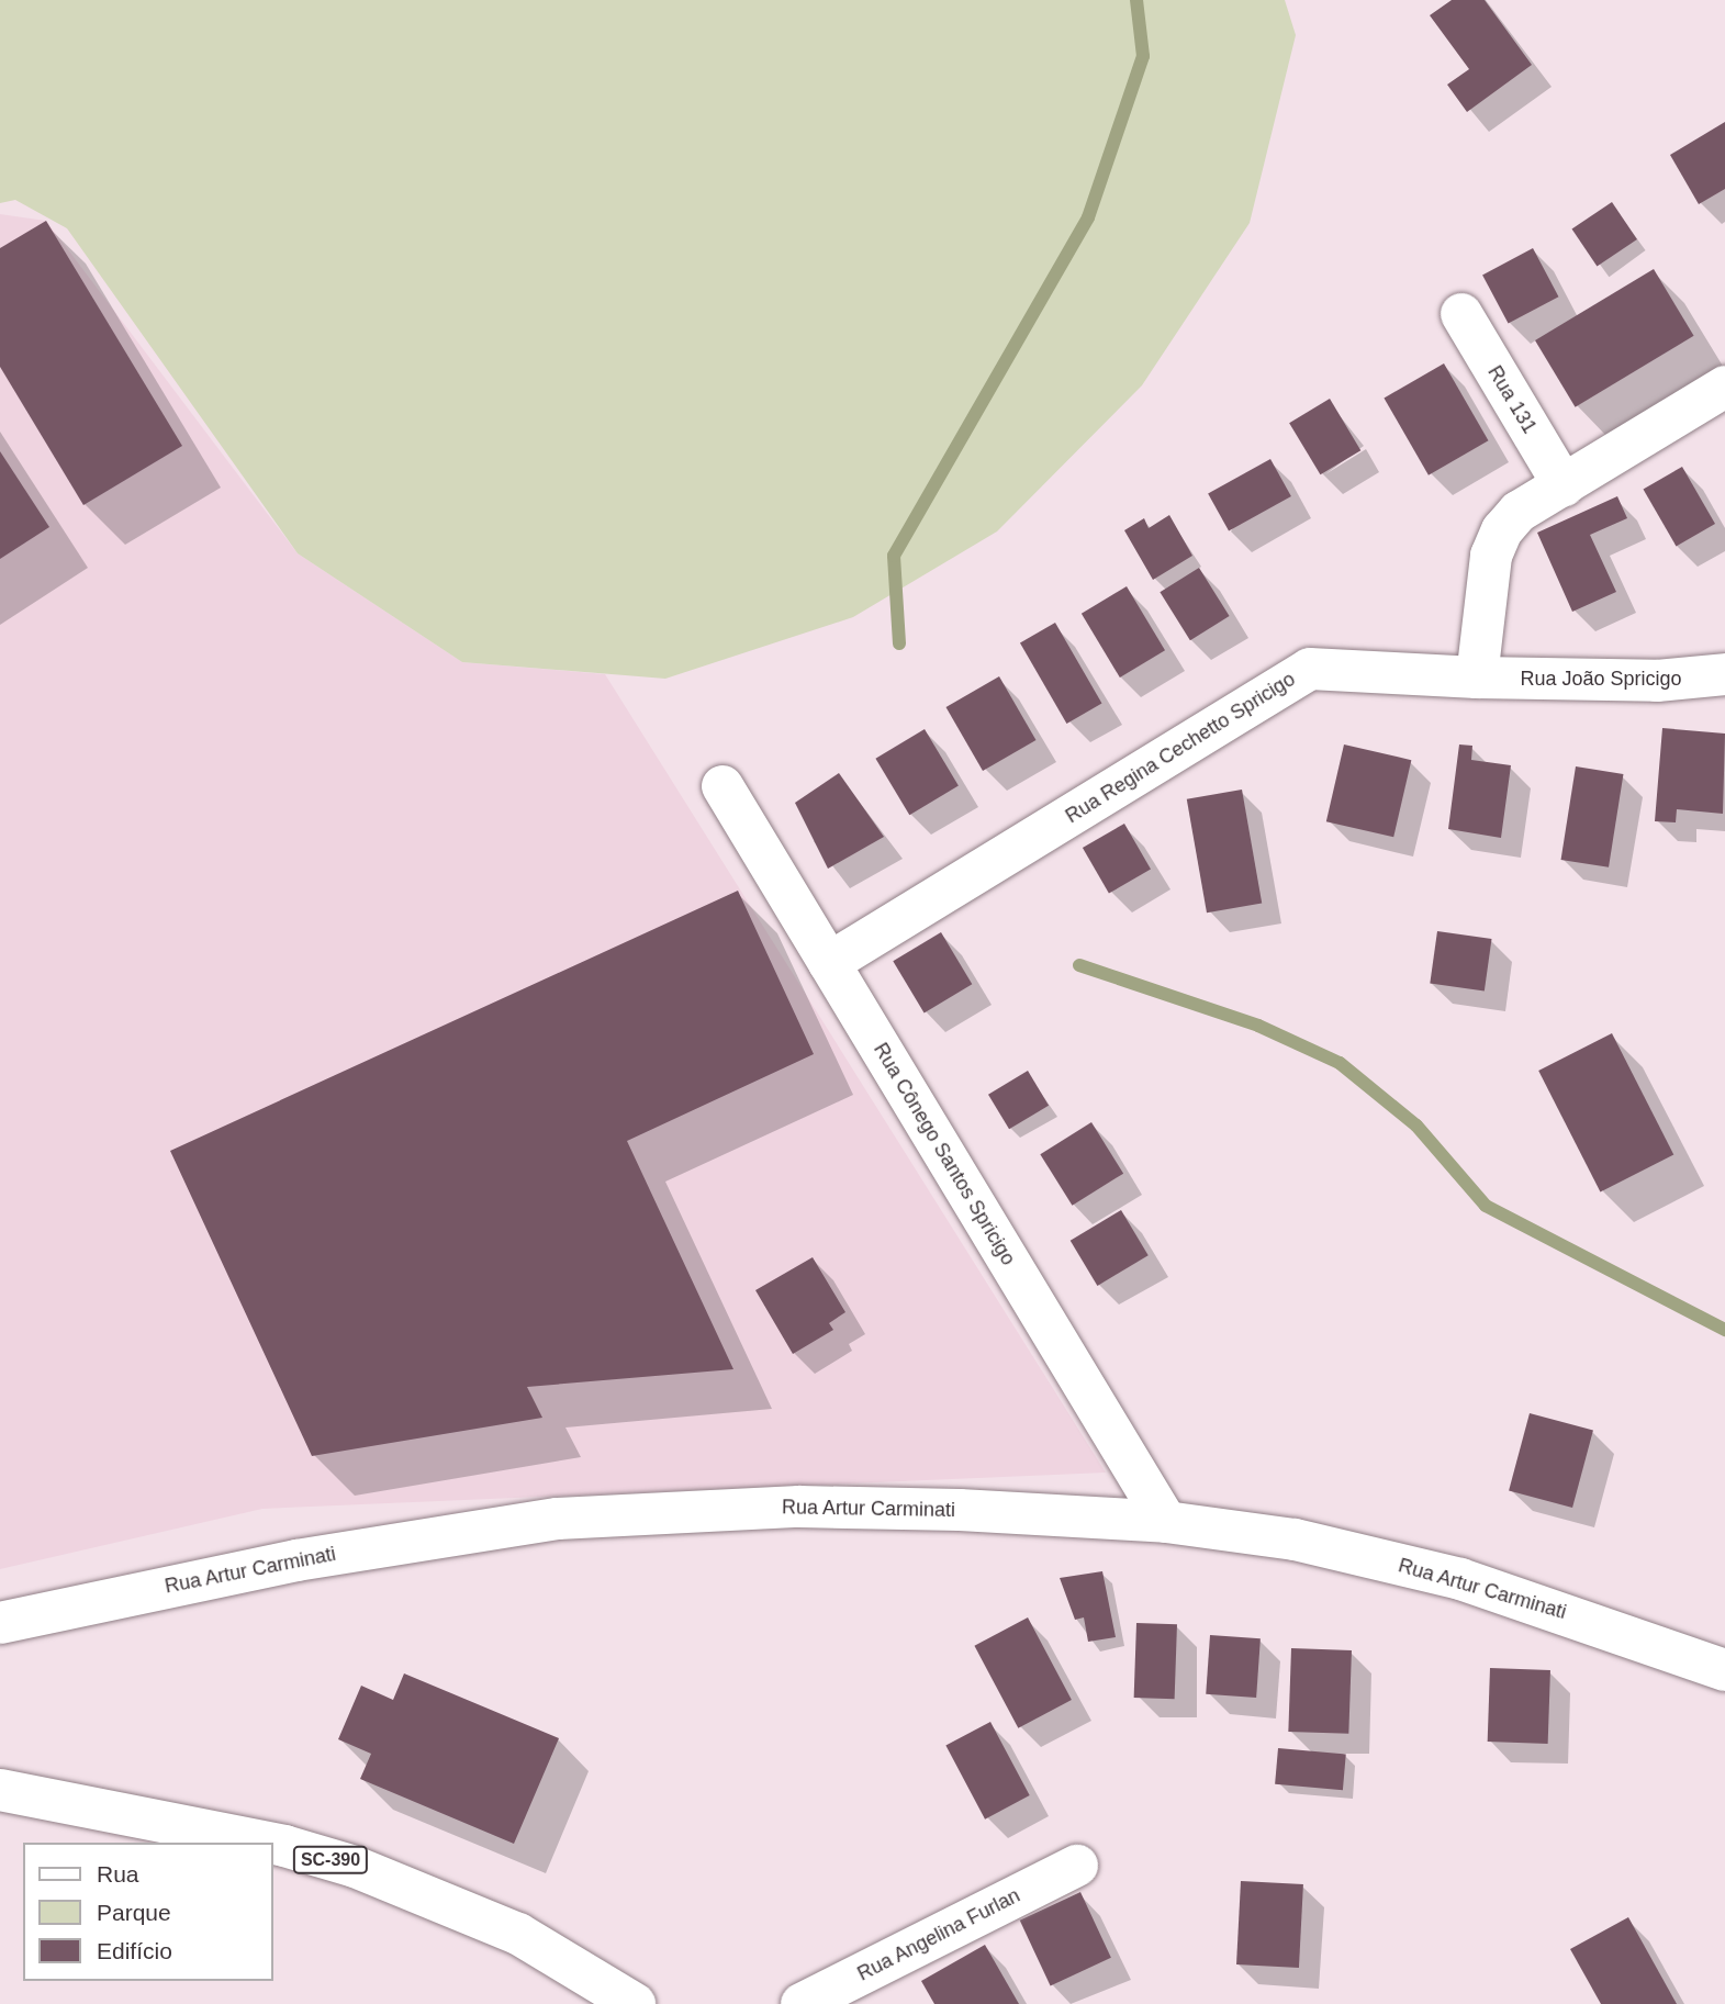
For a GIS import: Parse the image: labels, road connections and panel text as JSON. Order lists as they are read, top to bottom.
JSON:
{
  "streets": {
    "street": [
      "Rua 131",
      "Rua João Spricigo",
      "Rua Regina Cechetto Spricigo",
      "Rua Cônego Santos Spricigo",
      "Rua Artur Carminati",
      "SC-390",
      "Rua Angelina Furlan"
    ]
  },
  "crossings": [
    ["Rua João Spricigo", "Rua Regina Cechetto Spricigo"],
    ["Rua Regina Cechetto Spricigo", "Rua Cônego Santos Spricigo"],
    ["Rua Cônego Santos Spricigo", "Rua Artur Carminati"]
  ],
  "legend": ["Rua", "Parque", "Edifício"]
}
